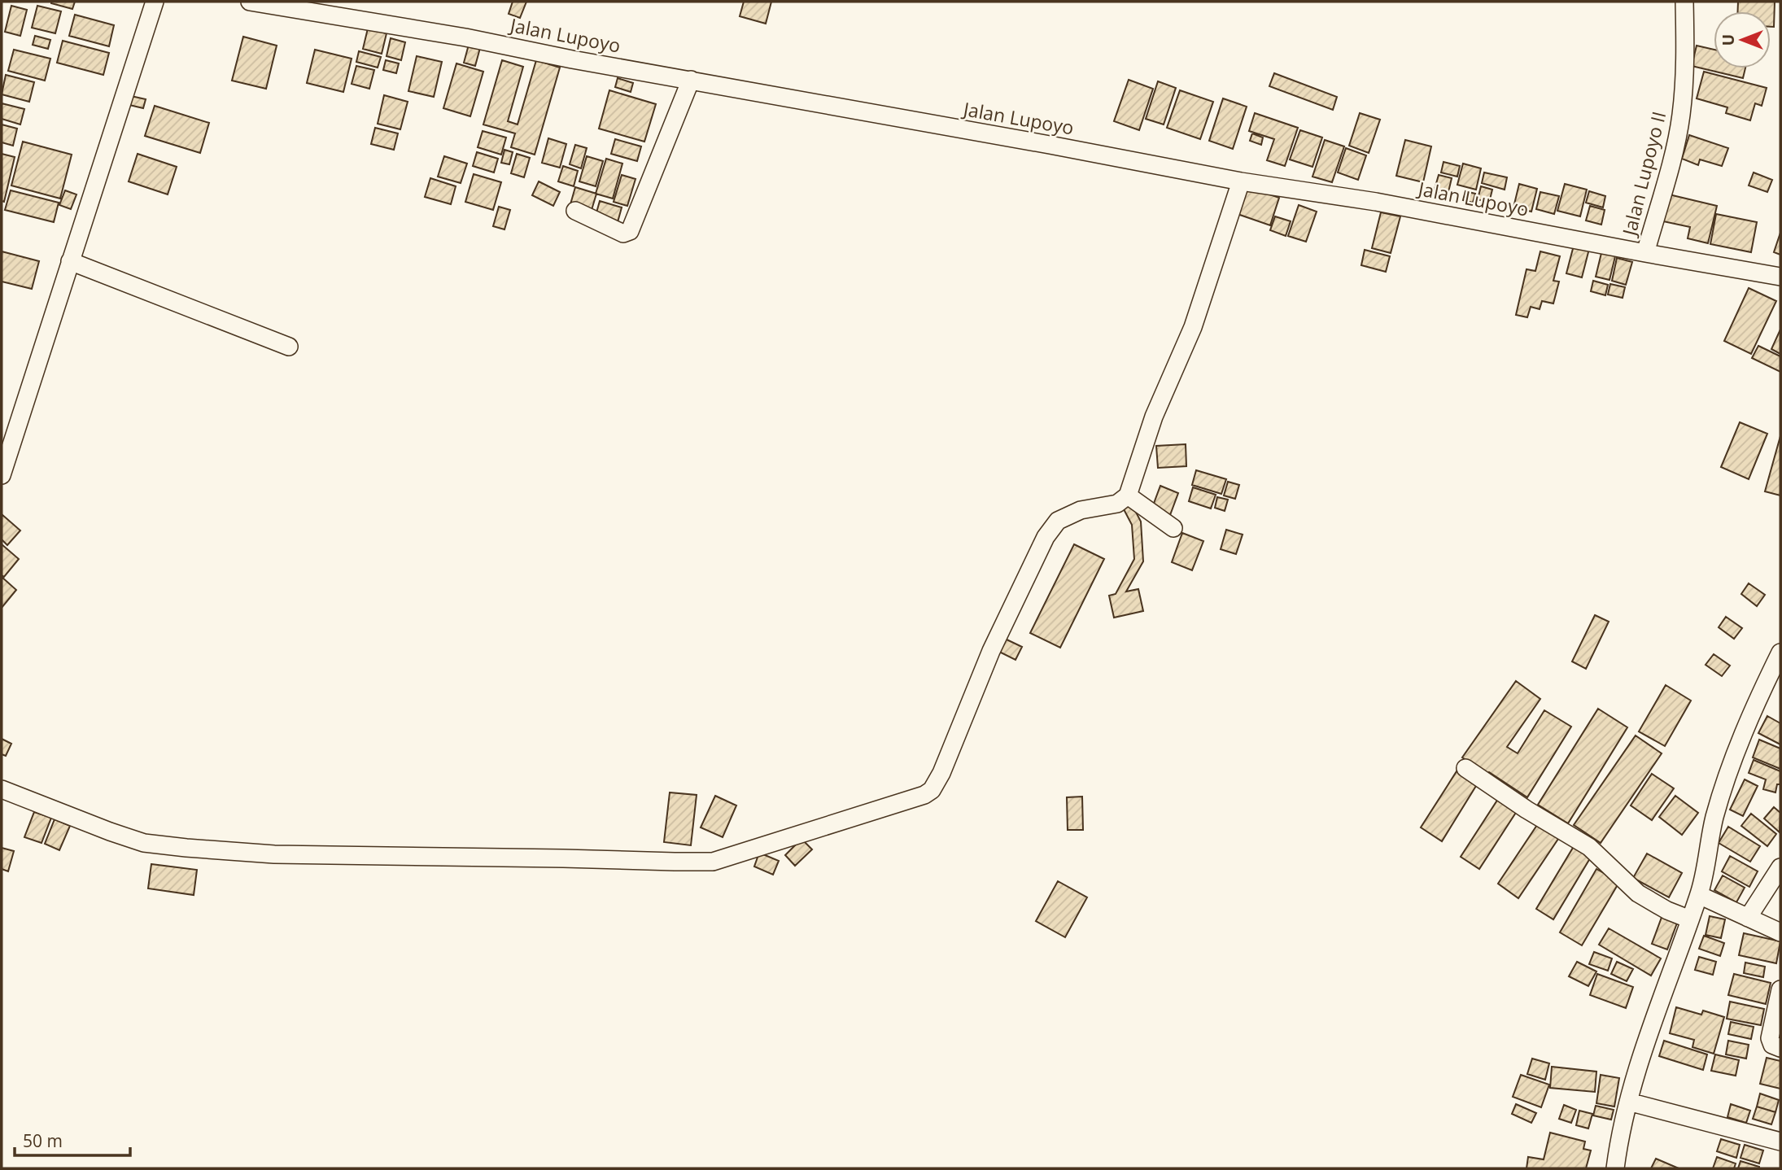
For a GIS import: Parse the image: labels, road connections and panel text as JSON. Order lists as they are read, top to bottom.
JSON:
{
  "streets": {
    "street": ["Jalan Lupoyo", "Jalan Lupoyo II"]
  },
  "crossings": [
    ["Jalan Lupoyo", "Jalan Lupoyo II"]
  ],
  "scale_bar": "50 m",
  "north": "left"
}
